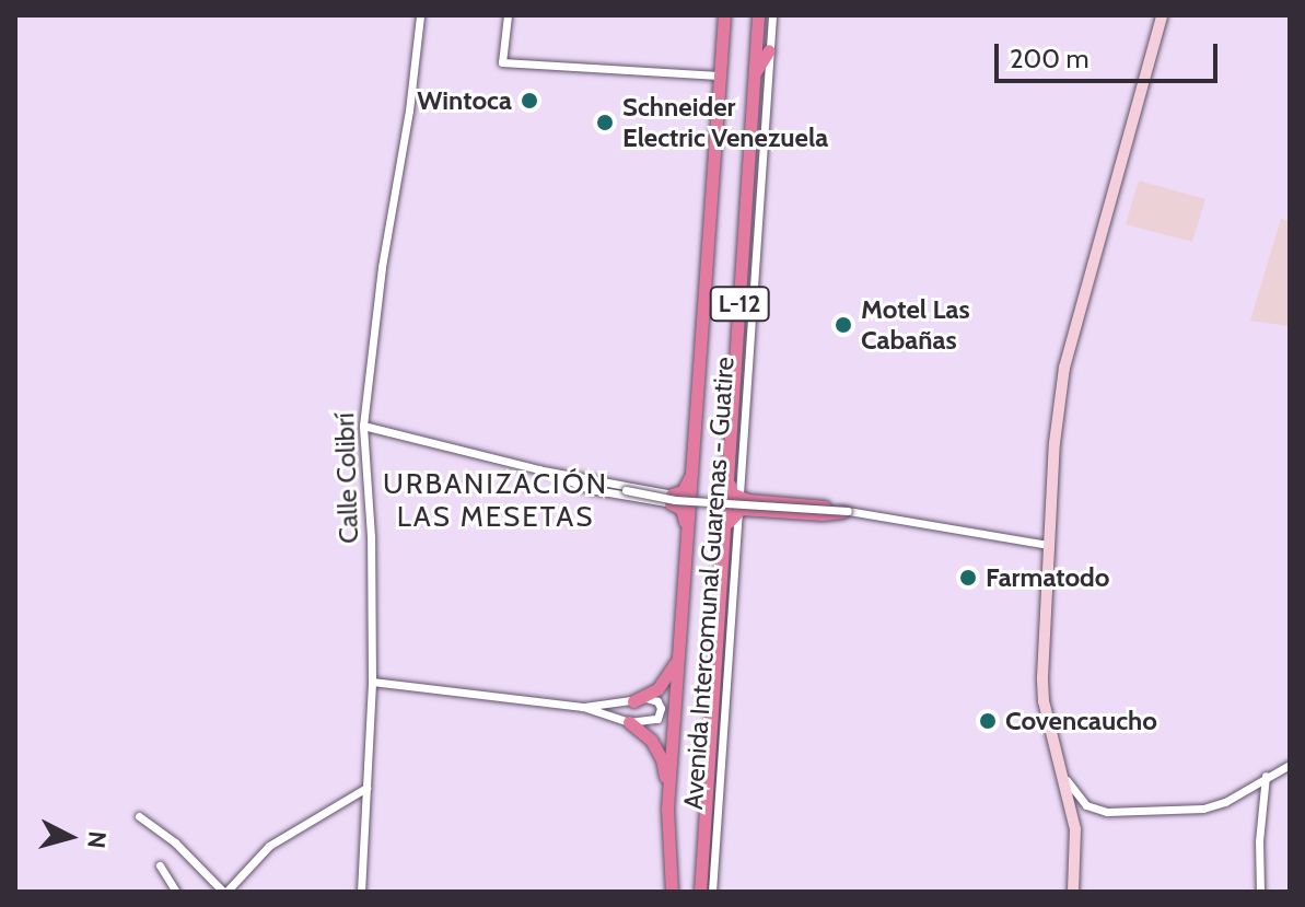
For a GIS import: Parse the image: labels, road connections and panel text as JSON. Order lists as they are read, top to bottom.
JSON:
{
  "streets": {
    "highway": ["L-12", "Avenida Intercomunal Guarenas - Guatire"],
    "street": ["Calle Colibrí"]
  },
  "districts": ["URBANIZACIÓN LAS MESETAS"],
  "places": [
    "Wintoca",
    "Schneider Electric Venezuela",
    "Motel Las Cabañas",
    "Farmatodo",
    "Covencaucho"
  ],
  "scale_bar": "200 m",
  "north": "right"
}
